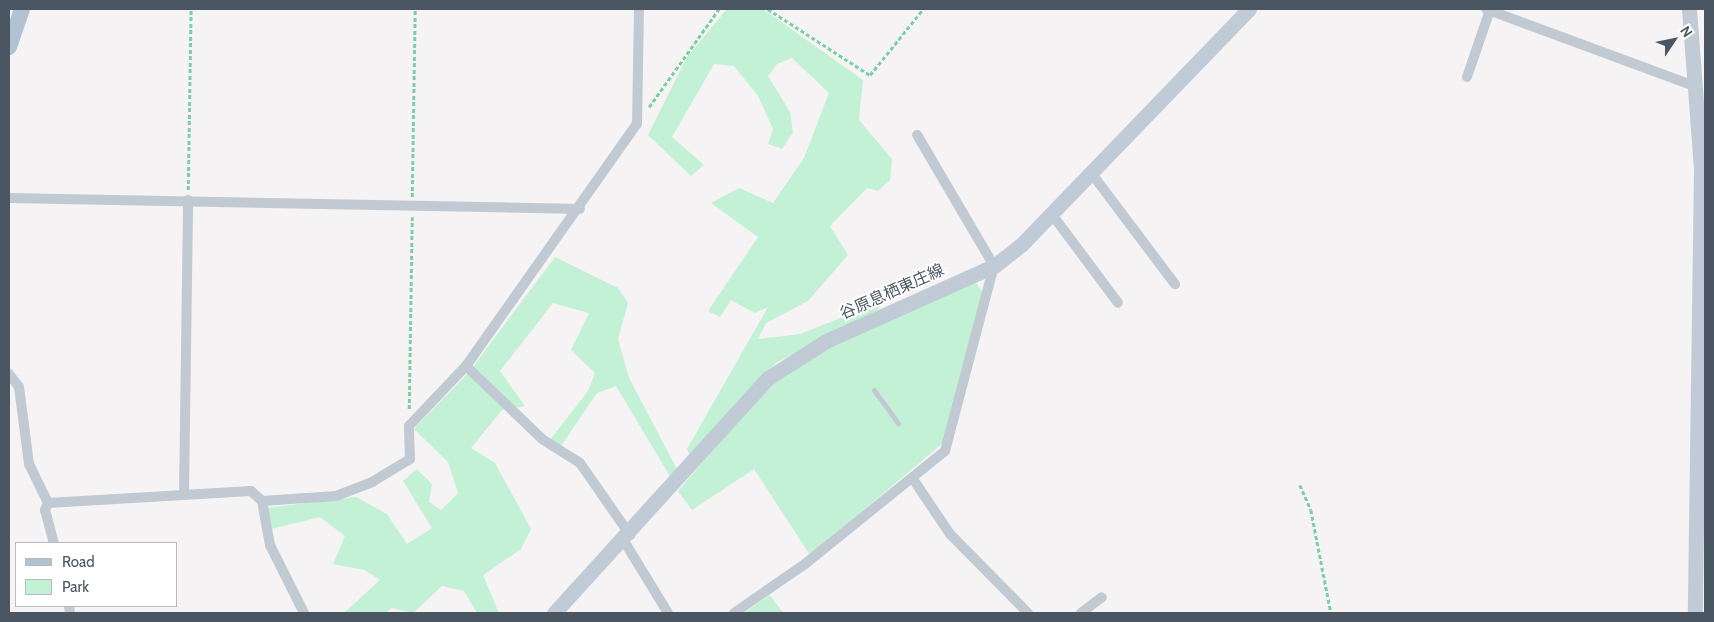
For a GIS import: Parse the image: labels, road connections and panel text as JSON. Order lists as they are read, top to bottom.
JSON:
{
  "streets": {
    "main road": ["谷原息栖東庄線"]
  },
  "legend": ["Road", "Park"],
  "north": "top right"
}
